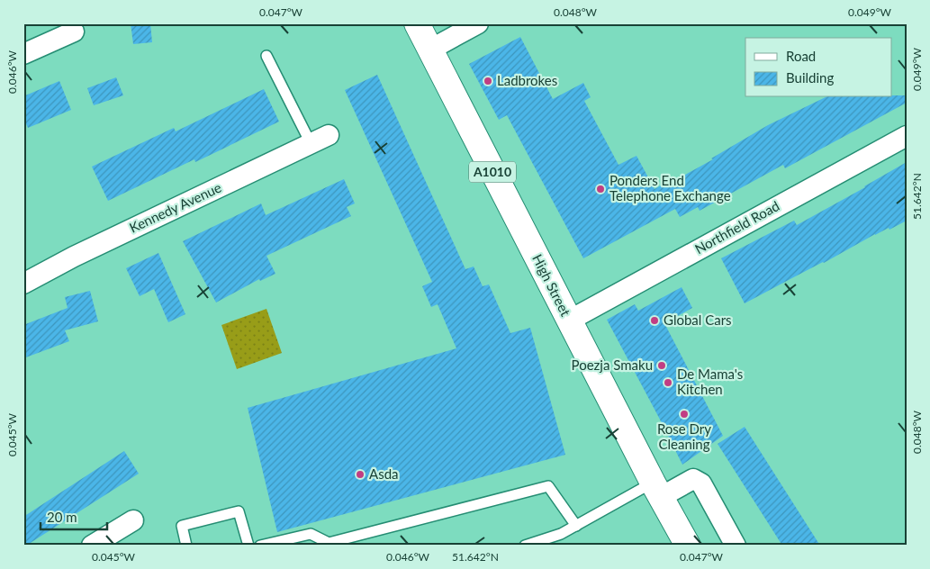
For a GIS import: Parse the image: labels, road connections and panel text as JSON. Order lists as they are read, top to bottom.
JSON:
{
  "streets": {
    "main road": ["A1010", "High Street"],
    "street": ["Kennedy Avenue", "Northfield Road"]
  },
  "crossings": [
    ["Northfield Road", "High Street"]
  ],
  "places": [
    "Ladbrokes",
    "Ponders End Telephone Exchange",
    "Global Cars",
    "Poezja Smaku",
    "De Mama's Kitchen",
    "Rose Dry Cleaning",
    "Asda"
  ],
  "legend": ["Road", "Building"],
  "scale_bar": "20 m",
  "coordinates": [
    "0.047°W",
    "0.048°W",
    "0.049°W",
    "0.046°W",
    "51.642°N",
    "0.045°W"
  ]
}
